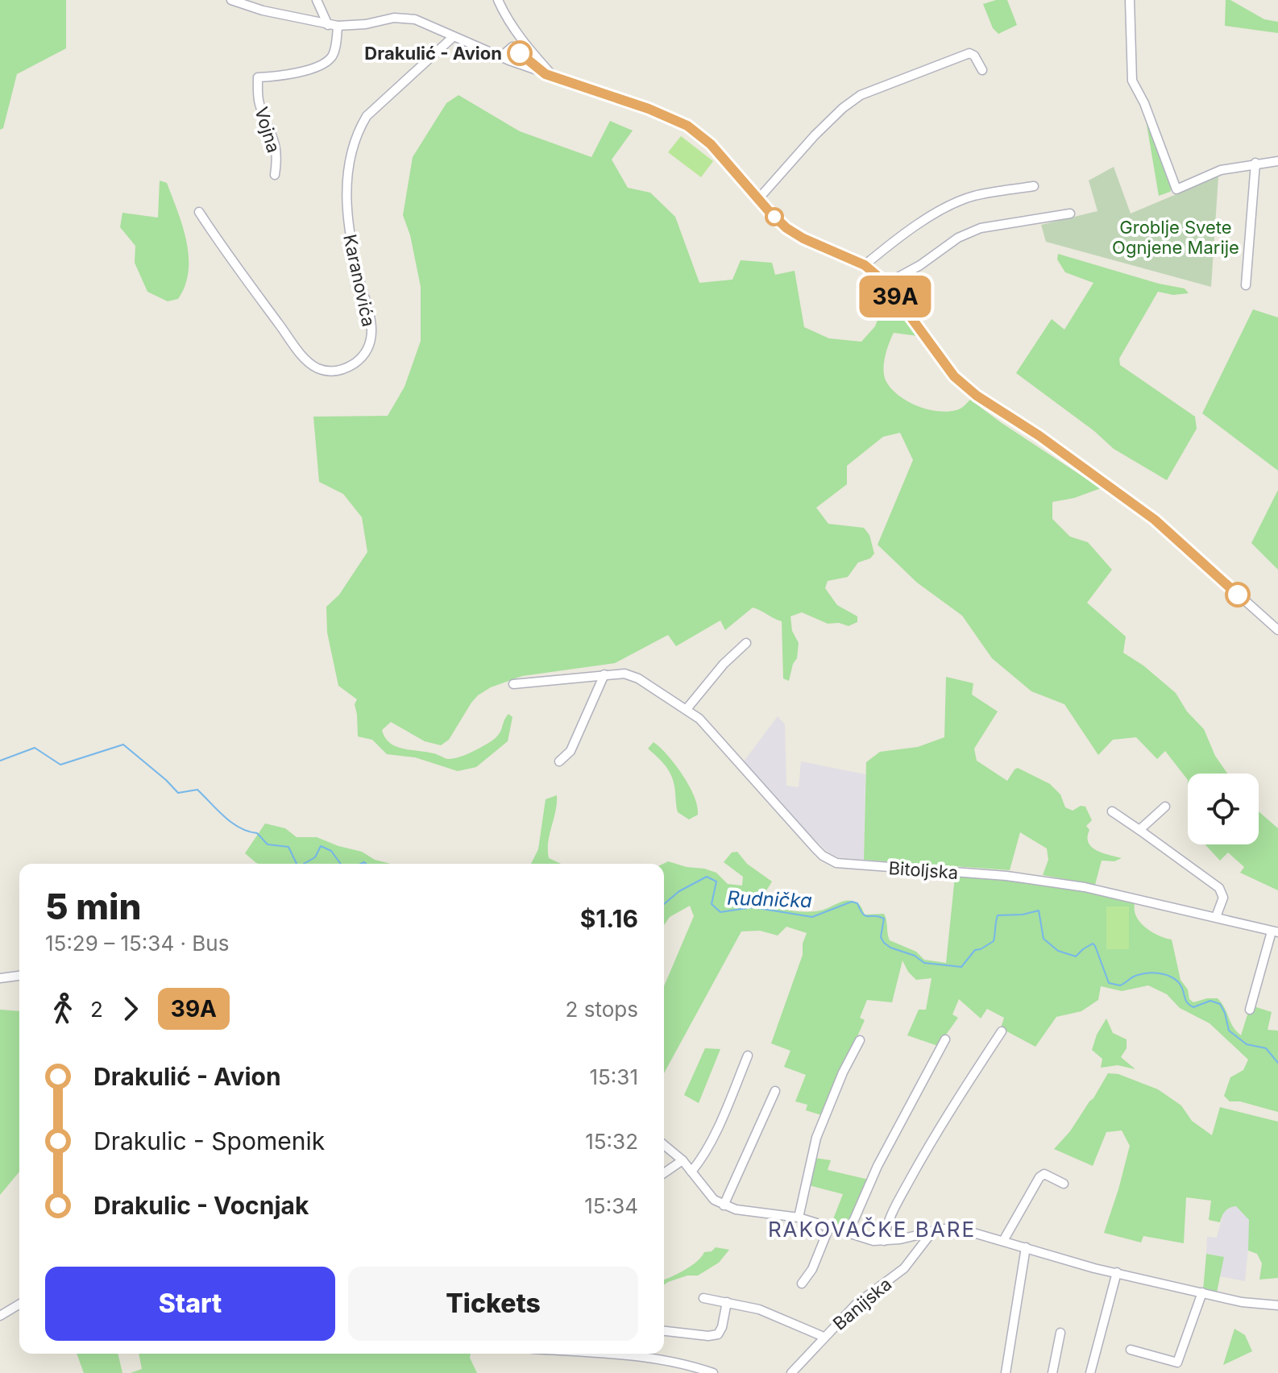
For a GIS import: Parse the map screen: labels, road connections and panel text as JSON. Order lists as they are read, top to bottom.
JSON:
{
  "streets": {
    "street": [
      "Vojna",
      "Karanovića",
      "Bitoljska",
      "Banijska"
    ]
  },
  "districts": ["RAKOVAČKE BARE"],
  "water": ["Rudnička"],
  "parks": ["Groblje Svete Ognjene Marije"],
  "places": ["Drakulić - Avion"],
  "lines": ["bus line 39A"],
  "page": {
    "on_map": "39A",
    "heading": ["5 min", "15:29 – 15:34 · Bus", "$1.16"],
    "legs": ["2", "39A", "2 stops"],
    "list": [
      {
        "name": "Drakulić - Avion",
        "value": "15:31"
      },
      {
        "name": "Drakulic - Spomenik",
        "value": "15:32"
      },
      {
        "name": "Drakulic - Vocnjak",
        "value": "15:34"
      }
    ],
    "buttons": ["Start", "Tickets"]
  }
}
